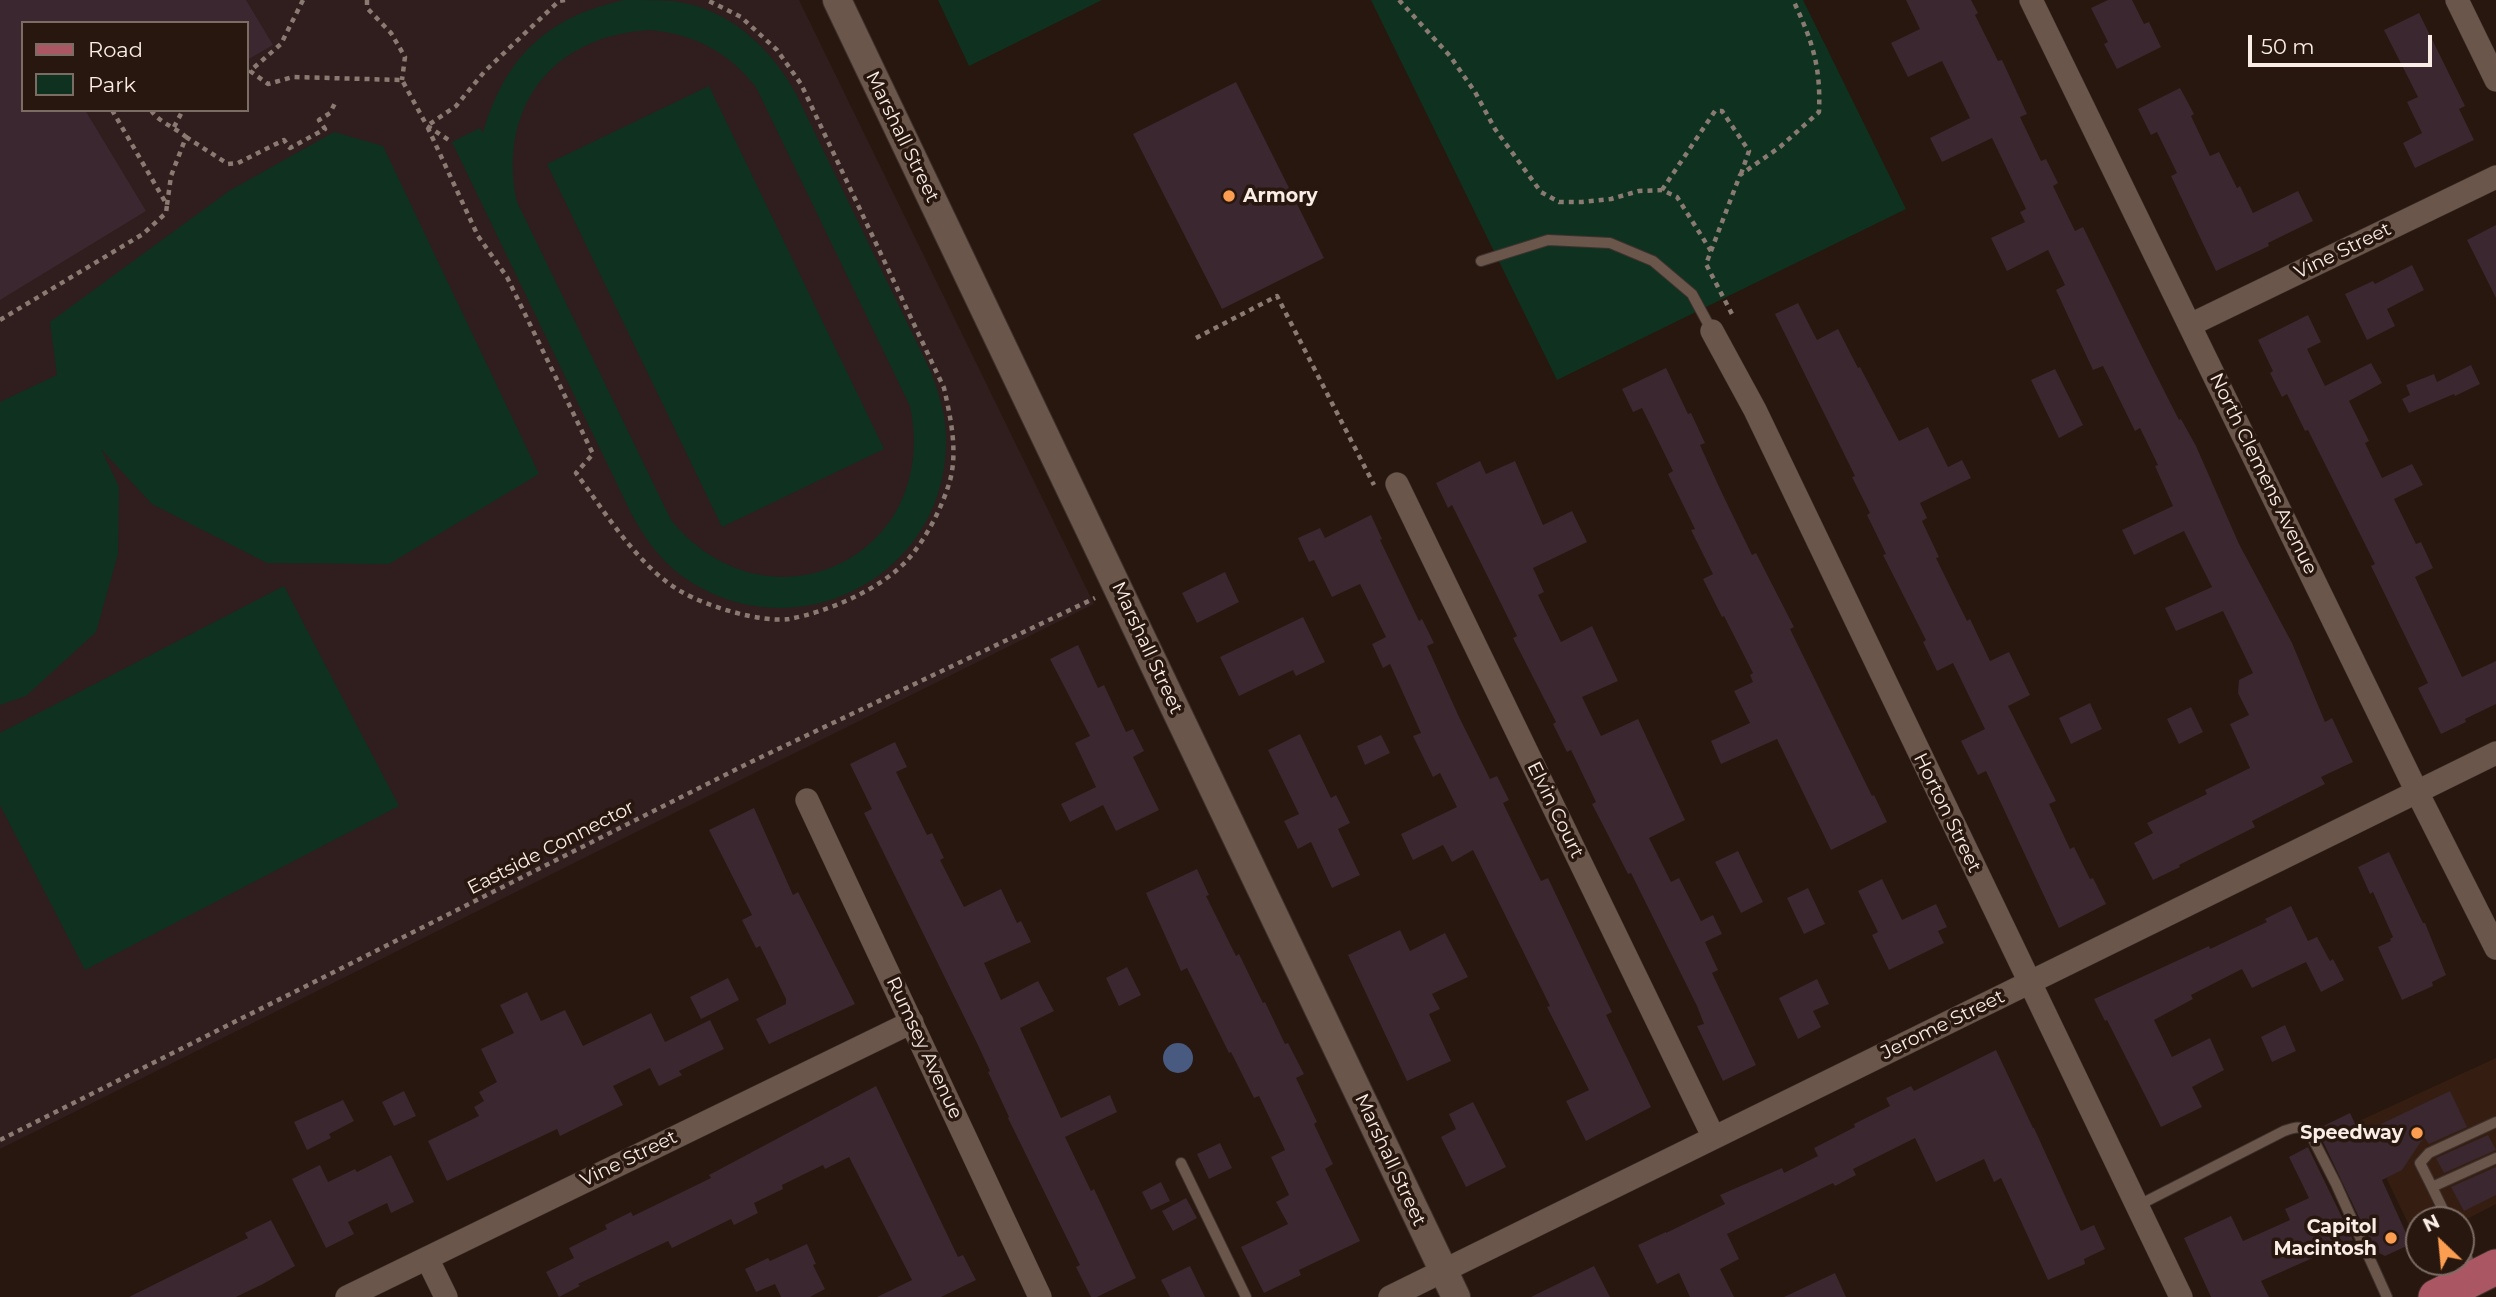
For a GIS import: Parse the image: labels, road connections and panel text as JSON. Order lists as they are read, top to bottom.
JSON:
{
  "streets": {
    "street": [
      "Marshall Street",
      "Vine Street",
      "North Clemens Avenue",
      "Elvin Court",
      "Horton Street",
      "Jerome Street",
      "Rumsey Avenue"
    ],
    "path": ["Eastside Connector"]
  },
  "crossings": [
    ["Marshall Street", "Eastside Connector"],
    ["Marshall Street", "Jerome Street"],
    ["Vine Street", "North Clemens Avenue"],
    ["Vine Street", "Rumsey Avenue"],
    ["North Clemens Avenue", "Jerome Street"],
    ["Elvin Court", "Jerome Street"],
    ["Horton Street", "Jerome Street"]
  ],
  "places": ["Armory", "Speedway", "Capitol Macintosh"],
  "legend": ["Road", "Park"],
  "scale_bar": "50 m",
  "north": "top left"
}
